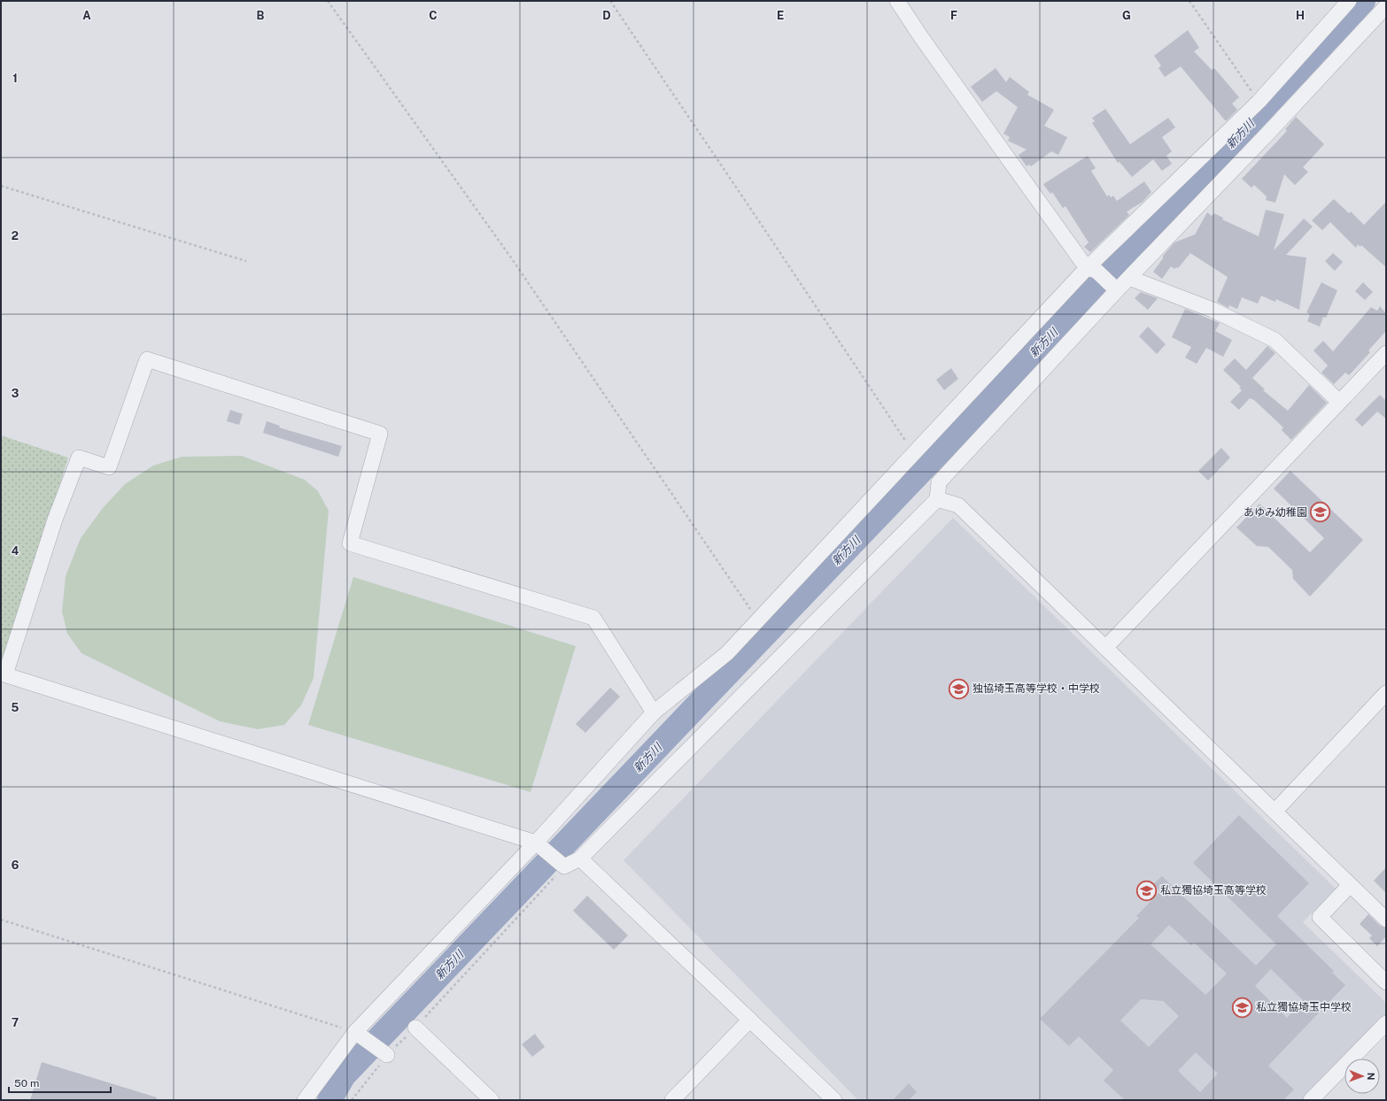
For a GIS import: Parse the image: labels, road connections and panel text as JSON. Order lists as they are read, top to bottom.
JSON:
{
  "water": ["新方川"],
  "places": {
    "school or university": [
      "あゆみ幼稚園",
      "独協埼玉高等学校・中学校",
      "私立獨協埼玉高等学校",
      "私立獨協埼玉中学校"
    ]
  },
  "scale_bar": "50 m",
  "north": "right",
  "grid": {
    "columns": [
      "A",
      "B",
      "C",
      "D",
      "E",
      "F",
      "G",
      "H"
    ],
    "rows": [
      "1",
      "2",
      "3",
      "4",
      "5",
      "6",
      "7"
    ]
  }
}
